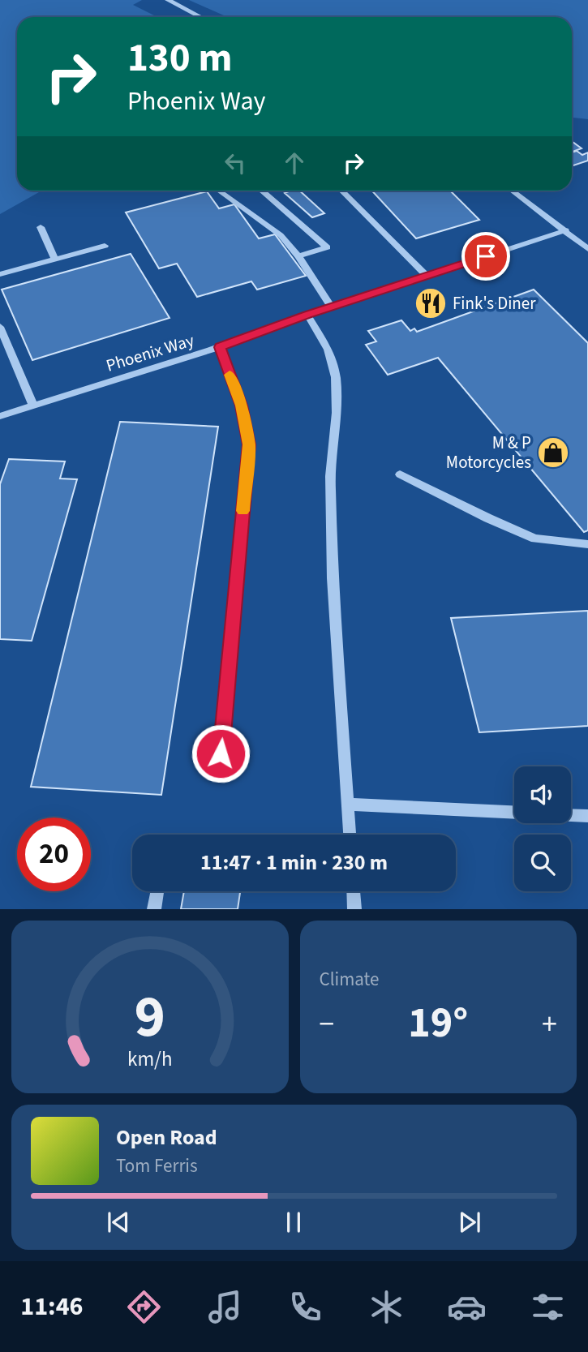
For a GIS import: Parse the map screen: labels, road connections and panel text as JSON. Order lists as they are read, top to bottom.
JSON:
{
  "streets": {
    "street": ["Phoenix Way"]
  },
  "places": {
    "restaurant": ["Fink's Diner"],
    "shop": ["M & P Motorcycles"]
  },
  "page": {
    "turn": ["130 m", "Phoenix Way"],
    "limit": "20",
    "trip": "11:47 · 1 min · 230 m",
    "tile": "Climate",
    "heat": ["−", "19°", "+"],
    "song": ["Open Road", "Tom Ferris"],
    "tabs": "11:46",
    "gauge": ["9", "km/h"]
  }
}
